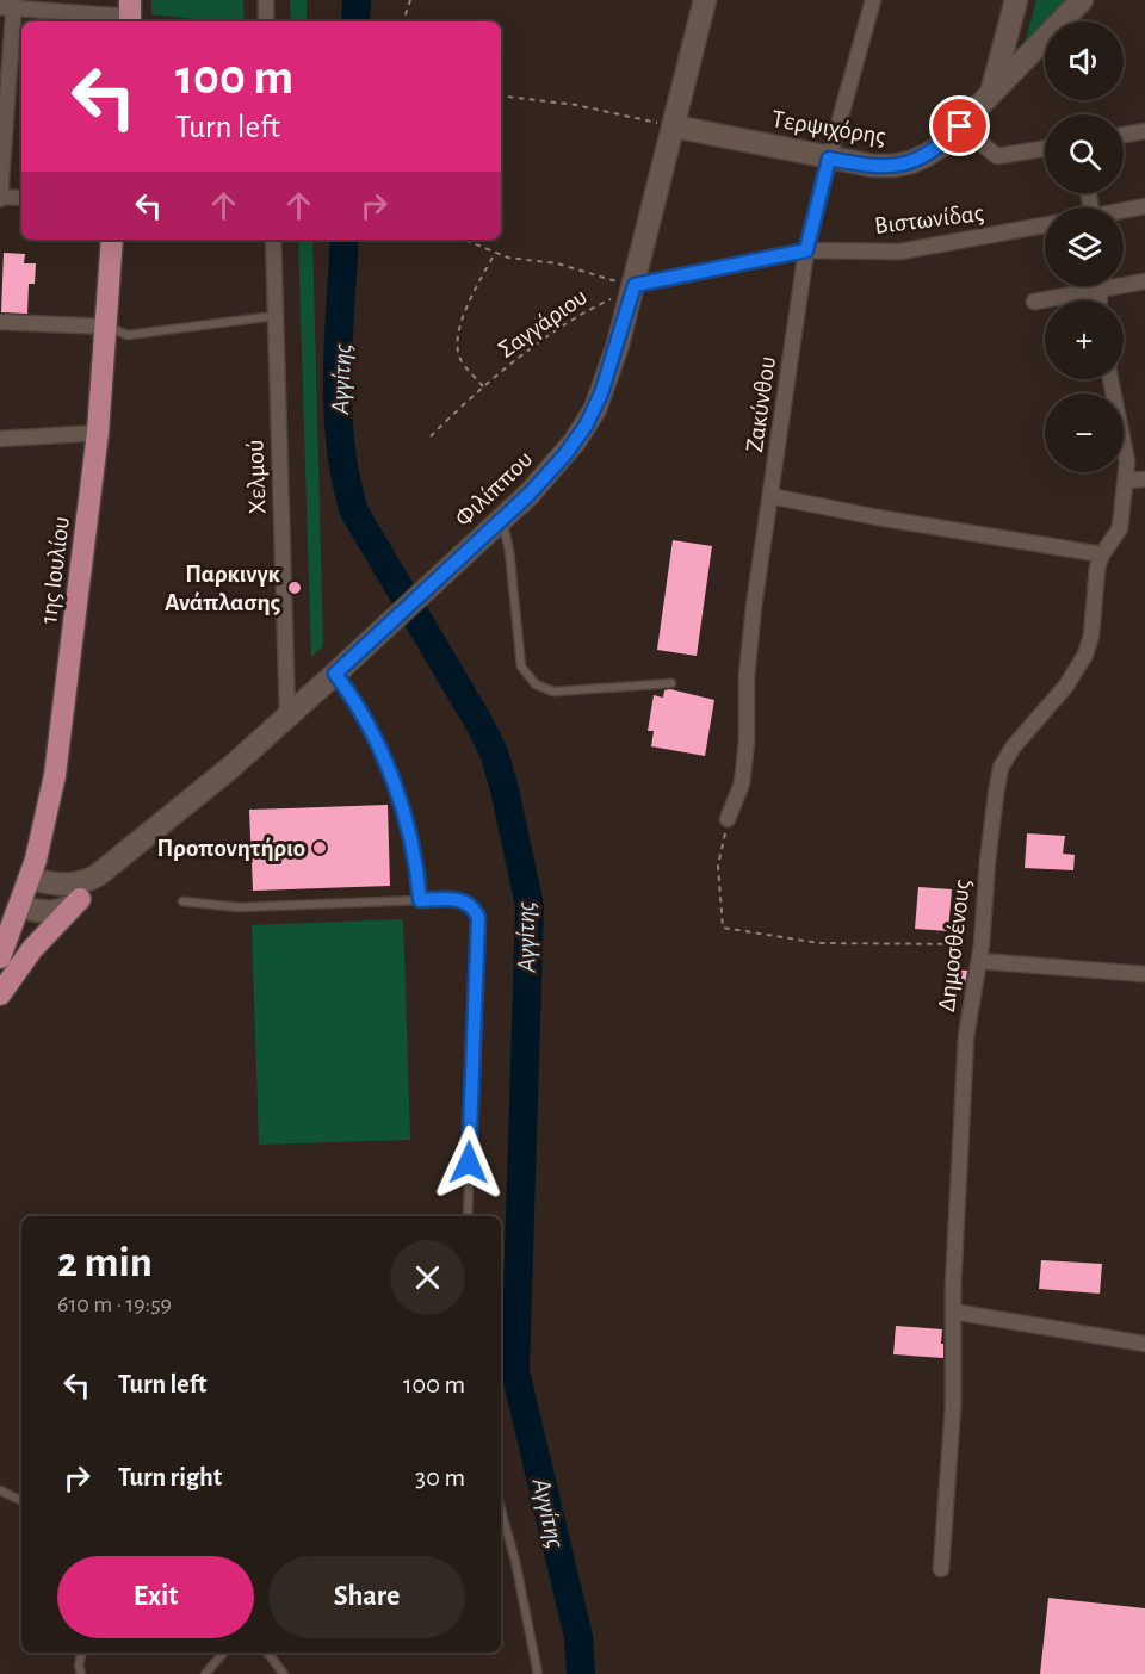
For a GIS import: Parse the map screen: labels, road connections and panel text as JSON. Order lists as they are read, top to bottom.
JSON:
{
  "streets": {
    "main road": ["Τερψιχόρης", "Φιλίππου", "1ης Ιουλίου"],
    "street": [
      "Βιστωνίδας",
      "Ζακύνθου",
      "Χελμού",
      "Δημοσθένους"
    ],
    "path": ["Σαγγάριου"]
  },
  "crossings": [
    ["Τερψιχόρης", "Ζακύνθου"],
    ["Τερψιχόρης", "Φιλίππου"],
    ["Βιστωνίδας", "Σαγγάριου"],
    ["Βιστωνίδας", "Ζακύνθου"],
    ["Βιστωνίδας", "Φιλίππου"],
    ["Σαγγάριου", "Φιλίππου"],
    ["Χελμού", "Φιλίππου"],
    ["Φιλίππου", "1ης Ιουλίου"]
  ],
  "water": ["Αγγίτης"],
  "places": ["Παρκινγκ Ανάπλασης", "Προπονητήριο"],
  "page": {
    "map_buttons": ["+", "−"],
    "turn": ["100 m", "Turn left"],
    "heading": ["2 min", "610 m · 19:59"],
    "list": [
      {
        "name": "Turn left",
        "value": "100 m"
      },
      {
        "name": "Turn right",
        "value": "30 m"
      }
    ],
    "buttons": ["Exit", "Share"]
  }
}
